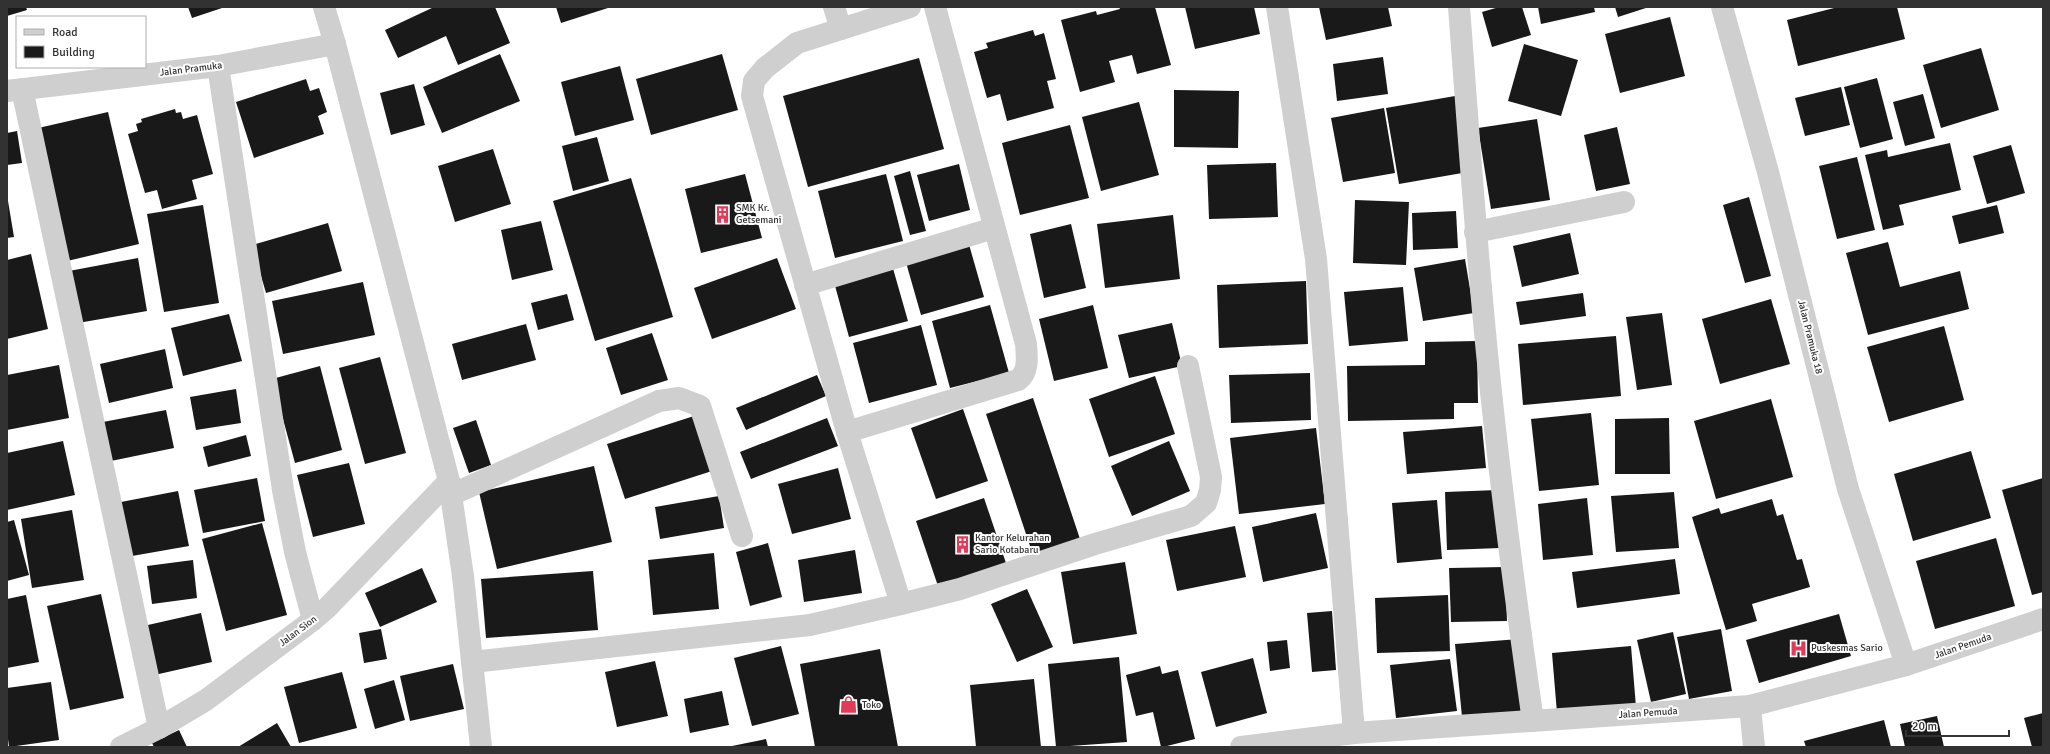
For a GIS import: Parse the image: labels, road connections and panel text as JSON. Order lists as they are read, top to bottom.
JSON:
{
  "streets": {
    "street": [
      "Jalan Pramuka",
      "Jalan Pramuka 18",
      "Jalan Sion",
      "Jalan Pemuda"
    ]
  },
  "crossings": [
    ["Jalan Pramuka 18", "Jalan Pemuda"]
  ],
  "places": {
    "building": ["SMK Kr. Getsemani", "Kantor Kelurahan Sario Kotabaru"],
    "hospital": ["Puskesmas Sario"],
    "shop": ["Toko"]
  },
  "legend": ["Road", "Building"],
  "scale_bar": "20 m"
}
